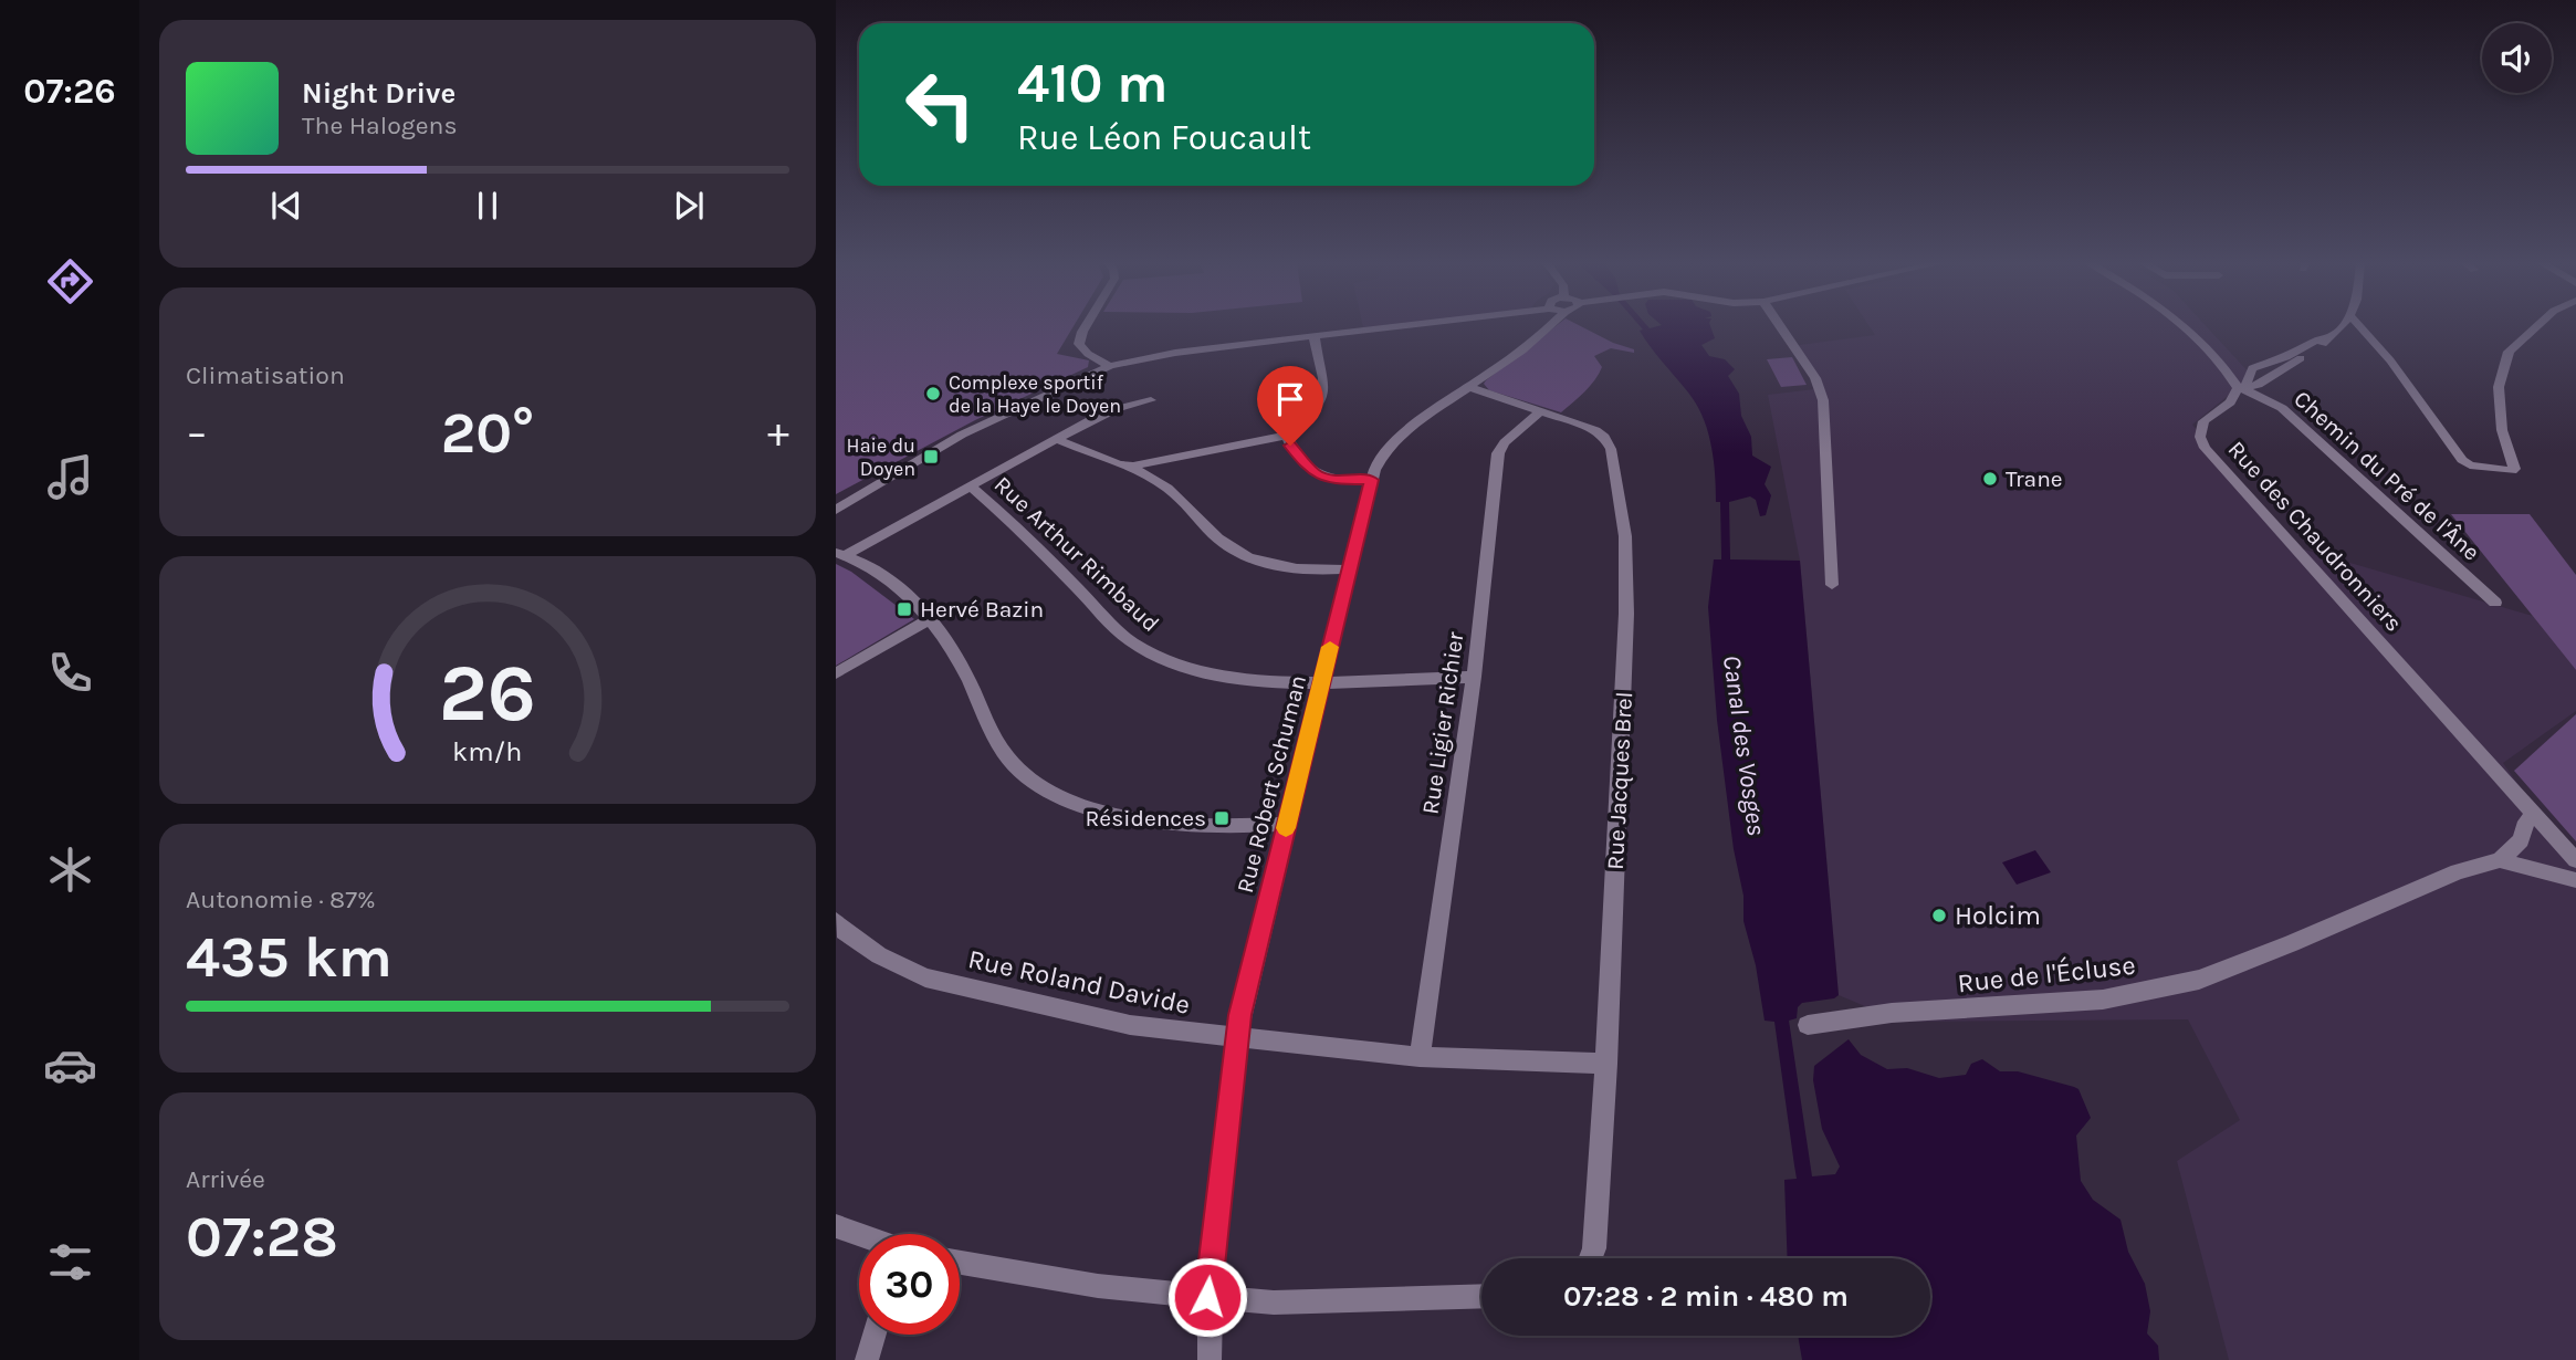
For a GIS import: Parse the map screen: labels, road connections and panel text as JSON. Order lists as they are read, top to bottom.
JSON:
{
  "streets": {
    "street": [
      "Chemin du Pré de l'Âne",
      "Rue des Chaudronniers",
      "Rue Arthur Rimbaud",
      "Rue Ligier Richier",
      "Rue Jacques Brel",
      "Rue Robert Schuman",
      "Rue de l'Écluse",
      "Rue Roland Davide"
    ]
  },
  "crossings": [
    ["Chemin du Pré de l'Âne", "Rue des Chaudronniers"],
    ["Rue Arthur Rimbaud", "Rue Ligier Richier"],
    ["Rue Arthur Rimbaud", "Rue Robert Schuman"],
    ["Rue Ligier Richier", "Rue Jacques Brel"],
    ["Rue Ligier Richier", "Rue Roland Davide"],
    ["Rue Jacques Brel", "Rue Robert Schuman"],
    ["Rue Jacques Brel", "Rue Roland Davide"],
    ["Rue Robert Schuman", "Rue Roland Davide"]
  ],
  "water": ["Canal des Vosges"],
  "places": {
    "other": ["Complexe sportif de la Haye le Doyen", "Trane", "Holcim"],
    "transit": ["Haie du Doyen", "Hervé Bazin", "Résidences"]
  },
  "page": {
    "tabs": "07:26",
    "turn": ["410 m", "Rue Léon Foucault"],
    "song": ["Night Drive", "The Halogens"],
    "tile": [
      "Climatisation",
      ["Autonomie · 87%", "435 km"],
      ["Arrivée", "07:28"]
    ],
    "heat": ["−", "20°", "+"],
    "limit": "30",
    "trip": "07:28 · 2 min · 480 m",
    "gauge": ["26", "km/h"]
  }
}
